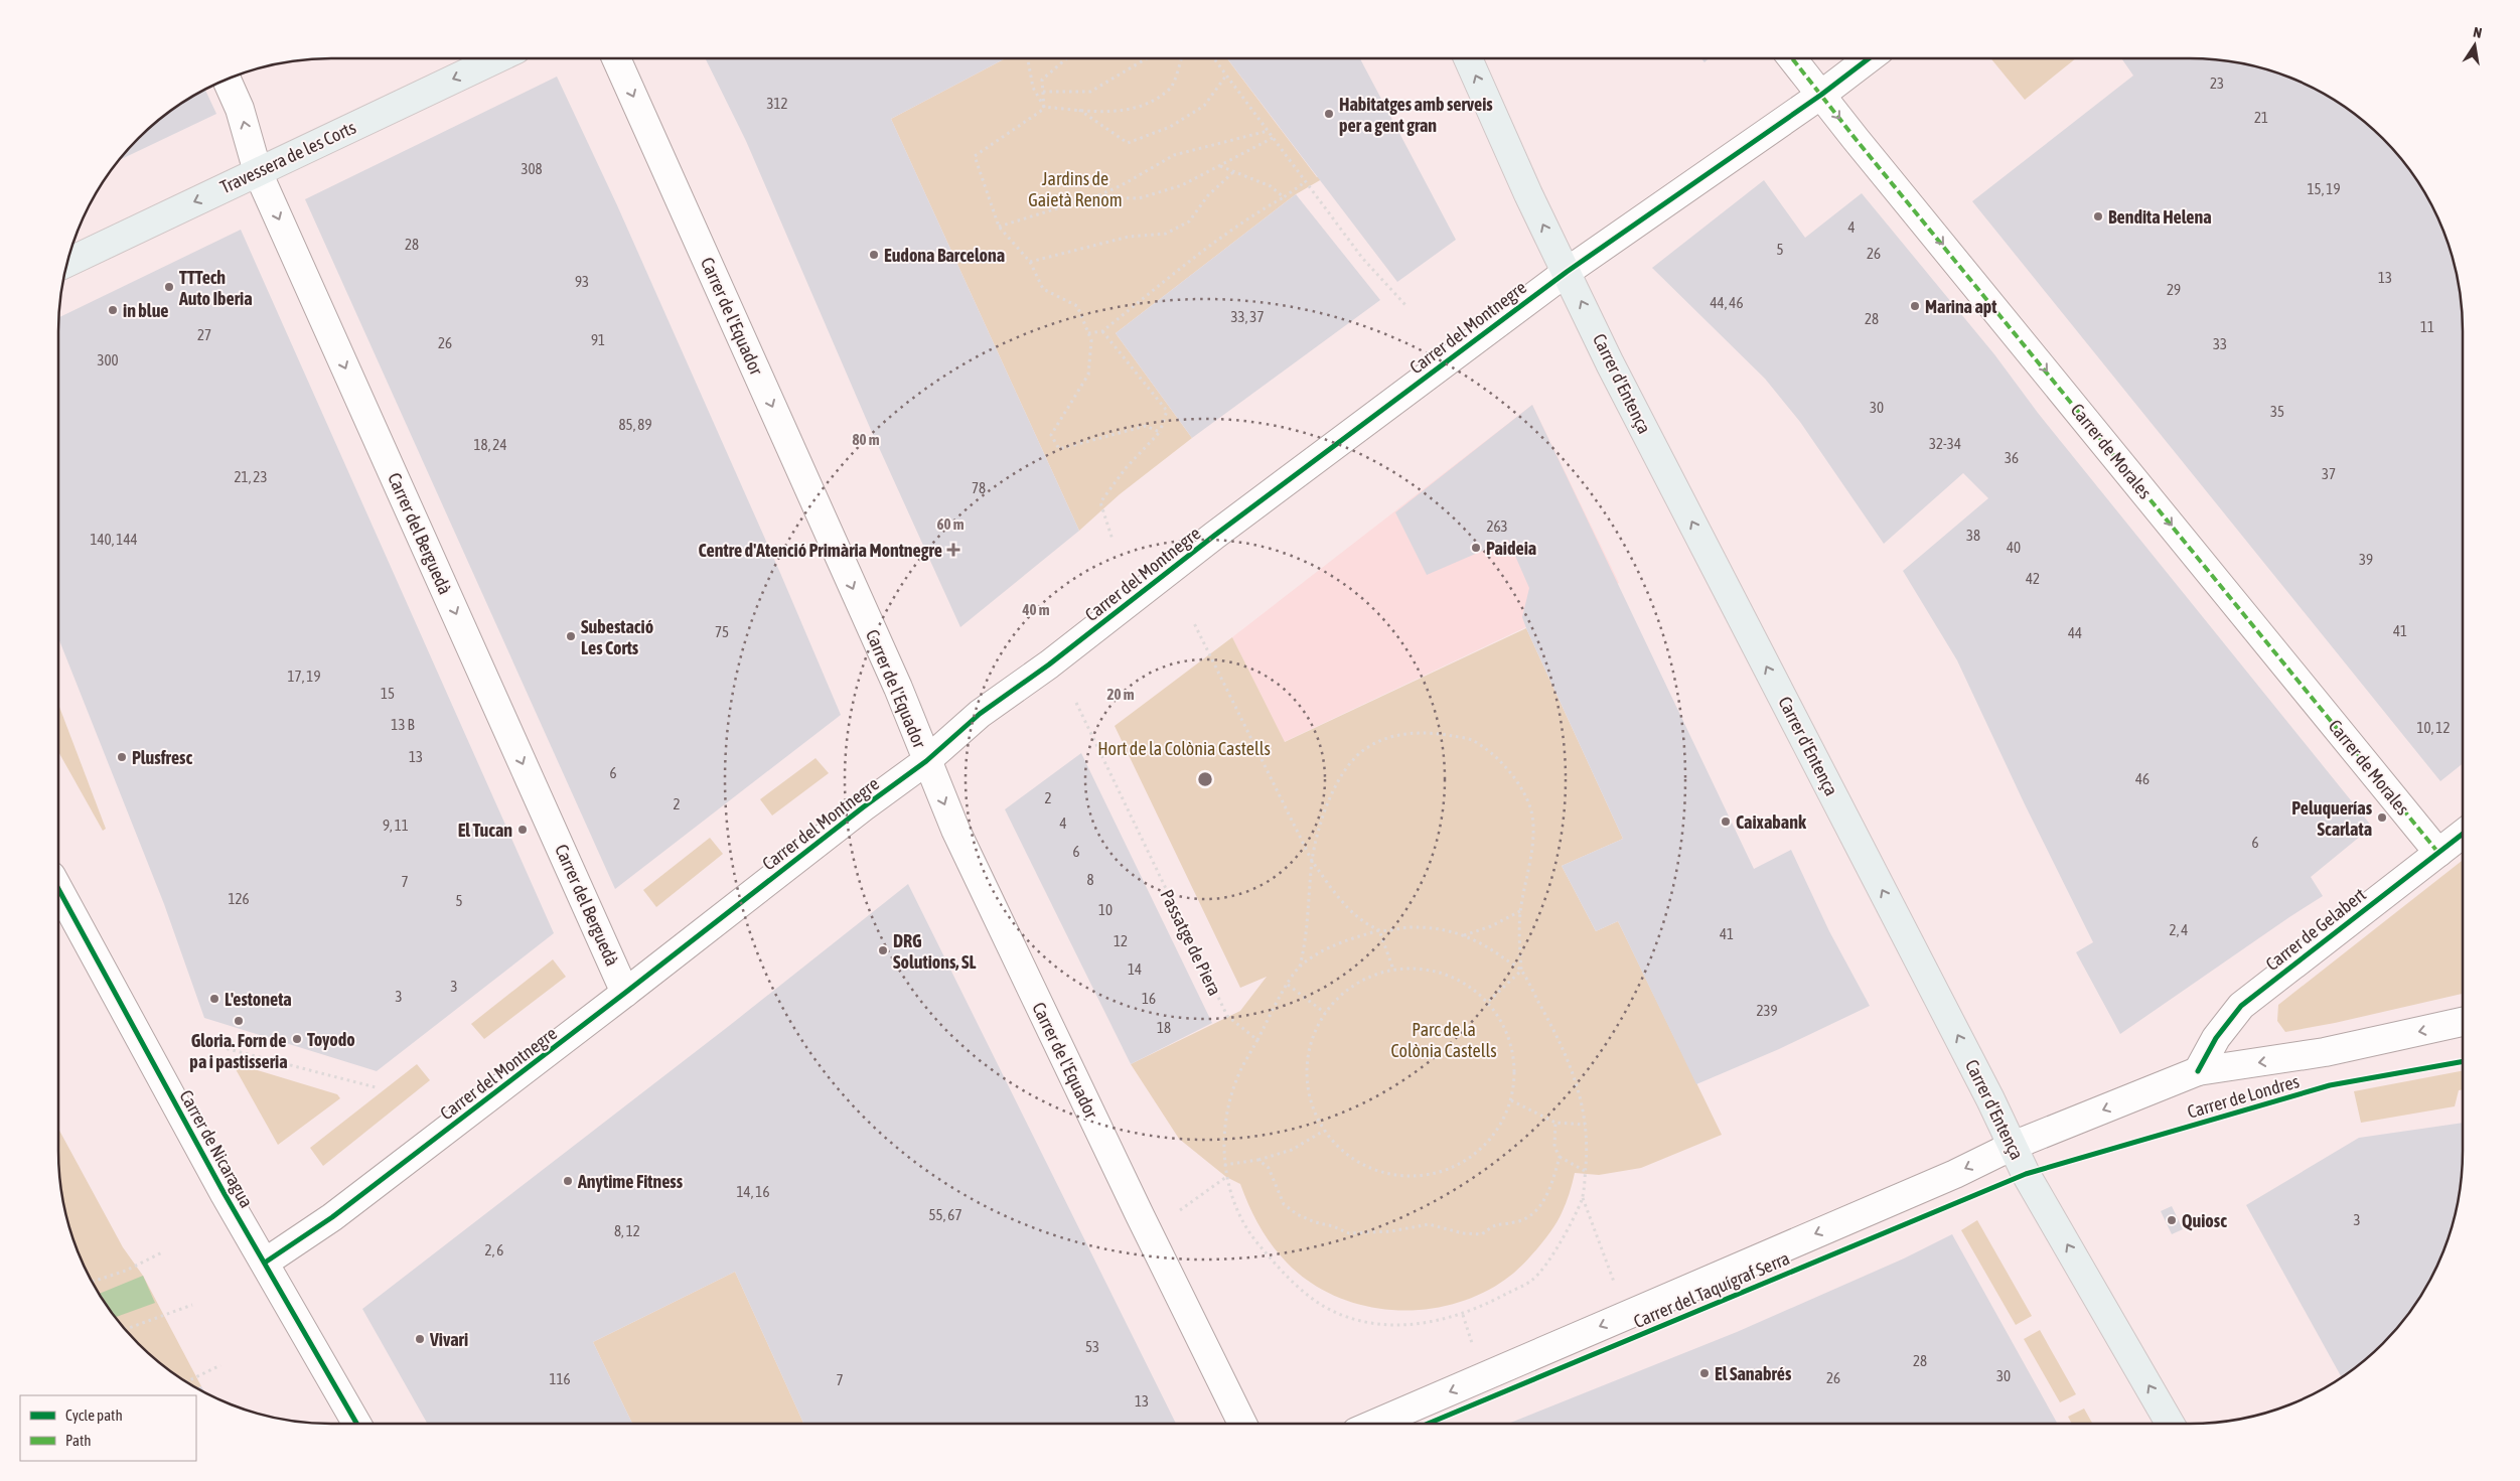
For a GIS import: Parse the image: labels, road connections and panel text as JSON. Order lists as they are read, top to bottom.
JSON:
{
  "streets": {
    "main road": ["Travessera de les Corts", "Carrer d'Entença"],
    "street": [
      "Carrer de l'Equador",
      "Carrer del Montnegre",
      "Carrer de Morales",
      "Carrer del Berguedà",
      "Carrer de Gelabert",
      "Carrer de Londres",
      "Carrer de Nicaragua",
      "Carrer del Taquígraf Serra"
    ],
    "path": ["Passatge de Piera"]
  },
  "crossings": [
    ["Travessera de les Corts", "Carrer del Berguedà"],
    ["Carrer de l'Equador", "Carrer del Montnegre"],
    ["Carrer del Montnegre", "Carrer d'Entença"],
    ["Carrer del Montnegre", "Carrer de Morales"],
    ["Carrer del Montnegre", "Carrer del Berguedà"],
    ["Carrer del Montnegre", "Carrer de Nicaragua"],
    ["Carrer d'Entença", "Carrer de Londres"],
    ["Carrer d'Entença", "Carrer del Taquígraf Serra"],
    ["Carrer de Morales", "Carrer de Gelabert"],
    ["Carrer de Gelabert", "Carrer de Londres"],
    ["Carrer de Londres", "Carrer del Taquígraf Serra"]
  ],
  "one_way": [
    "Travessera de les Corts",
    "Carrer de l'Equador",
    "Carrer d'Entença",
    "Carrer de Morales",
    "Carrer del Berguedà",
    "Carrer de Londres",
    "Carrer del Taquígraf Serra"
  ],
  "parks": ["Jardins de Gaietà Renom", "Hort de la Colònia Castells", "Parc de la Colònia Castells"],
  "places": {
    "other": [
      "Habitatges amb serveis per a gent gran",
      "Bendita Helena",
      "Eudona Barcelona",
      "TTTech Auto Iberia",
      "Marina apt",
      "in blue",
      "Paideia",
      "Subestació Les Corts",
      "Plusfresc",
      "Peluquerías Scarlata",
      "Caixabank",
      "El Tucan",
      "DRG Solutions, SL",
      "L'estoneta",
      "Gloria. Forn de pa i pastisseria",
      "Toyodo",
      "Anytime Fitness",
      "Quiosc",
      "Vivari",
      "El Sanabrés"
    ],
    "health": ["Centre d'Atenció Primària Montnegre"]
  },
  "house_numbers": [
    "23",
    "312",
    "21",
    "308",
    "15, 19",
    "4",
    "28",
    "5",
    "26",
    "13",
    "93",
    "29",
    "44, 46",
    "33, 37",
    "28",
    "11",
    "27",
    "91",
    "26",
    "33",
    "300",
    "30",
    "35",
    "85, 89",
    "32-34",
    "18, 24",
    "36",
    "37",
    "21, 23",
    "78",
    "263",
    "38",
    "140, 144",
    "40",
    "39",
    "42",
    "41",
    "75",
    "44",
    "17, 19",
    "15",
    "13 B",
    "10, 12",
    "13",
    "6",
    "46",
    "2",
    "2",
    "4",
    "9, 11",
    "6",
    "6",
    "8",
    "7",
    "126",
    "5",
    "10",
    "2, 4",
    "41",
    "12",
    "14",
    "3",
    "3",
    "16",
    "239",
    "18",
    "14, 16",
    "55, 67",
    "3",
    "8, 12",
    "2, 6",
    "53",
    "28",
    "30",
    "26",
    "116",
    "7",
    "13"
  ],
  "legend": ["Cycle path", "Path"],
  "north": "top",
  "rings": [
    "80 m",
    "60 m",
    "40 m",
    "20 m"
  ]
}
